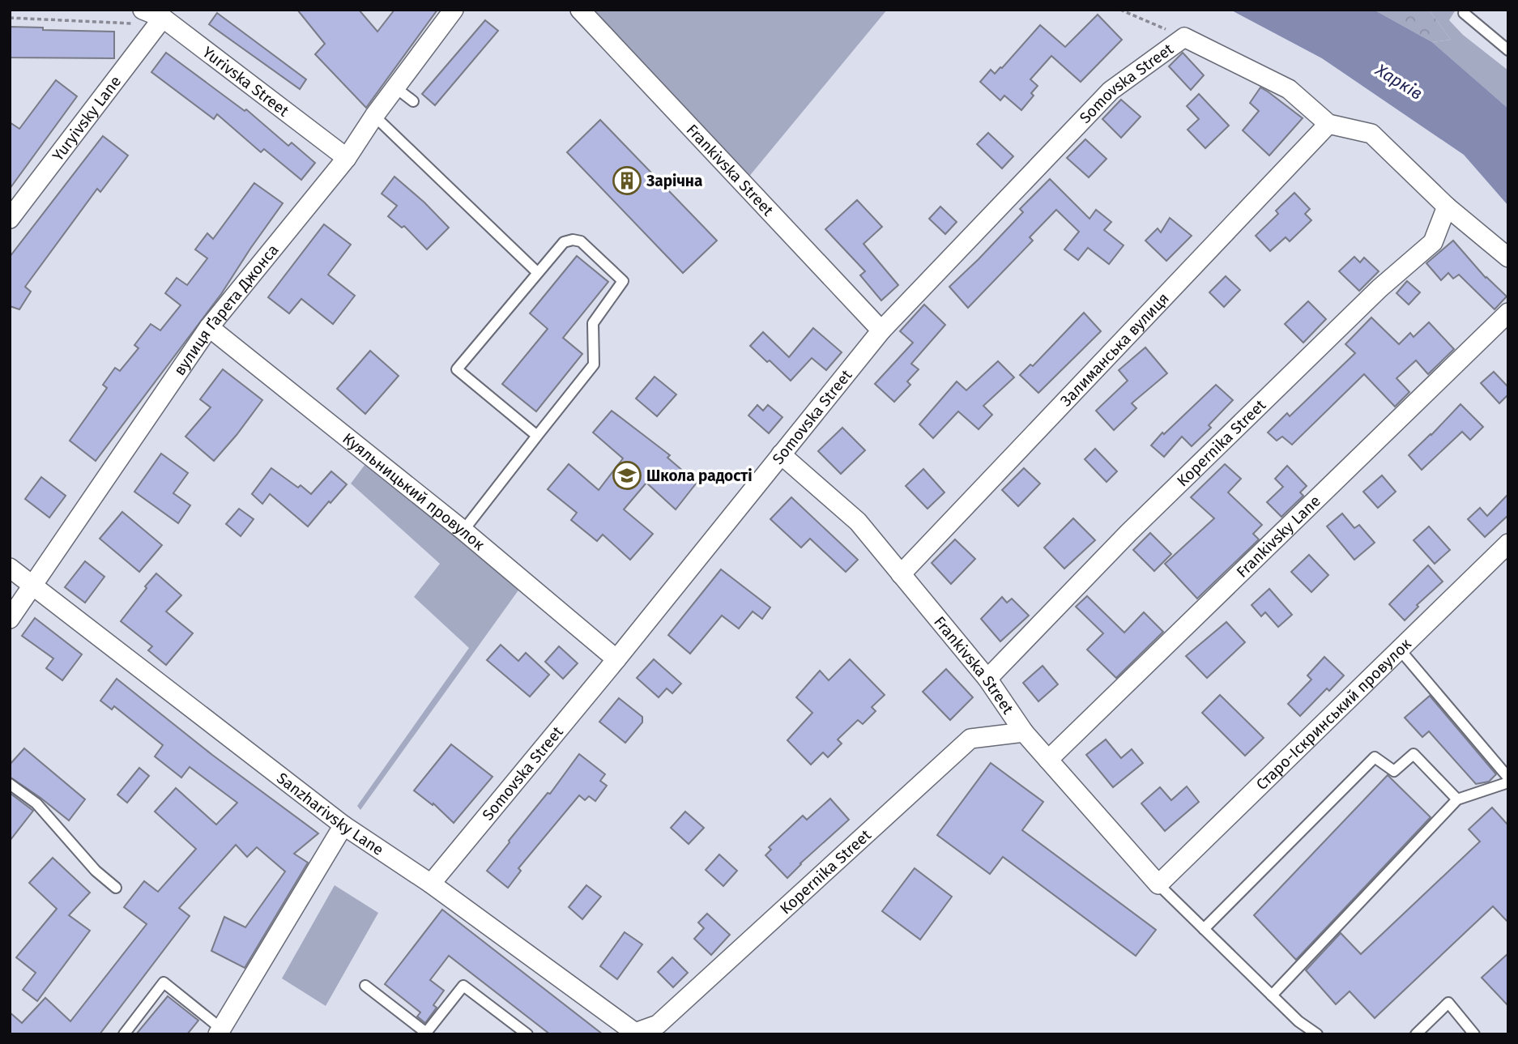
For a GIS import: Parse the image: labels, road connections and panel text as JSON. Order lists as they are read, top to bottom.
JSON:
{
  "streets": {
    "street": [
      "Yurivska Street",
      "Somovska Street",
      "Yuryivsky Lane",
      "Frankivska Street",
      "вулиця Ґарета Джонса",
      "Залиманська вулиця",
      "Kopernika Street",
      "Куяльницький провулок",
      "Frankivsky Lane",
      "Старо-Іскринський провулок",
      "Sanzharivsky Lane"
    ]
  },
  "crossings": [
    ["Yurivska Street", "Yuryivsky Lane"],
    ["Yurivska Street", "вулиця Ґарета Джонса"],
    ["Somovska Street", "Frankivska Street"],
    ["Somovska Street", "Куяльницький провулок"],
    ["Somovska Street", "Sanzharivsky Lane"],
    ["Frankivska Street", "Залиманська вулиця"],
    ["Frankivska Street", "Kopernika Street"],
    ["Frankivska Street", "Frankivsky Lane"],
    ["Frankivska Street", "Старо-Іскринський провулок"],
    ["вулиця Ґарета Джонса", "Куяльницький провулок"],
    ["вулиця Ґарета Джонса", "Sanzharivsky Lane"],
    ["Kopernika Street", "Sanzharivsky Lane"]
  ],
  "water": ["Харків"],
  "places": {
    "building": ["Зарічна"],
    "school or university": ["Школа радості"]
  }
}
